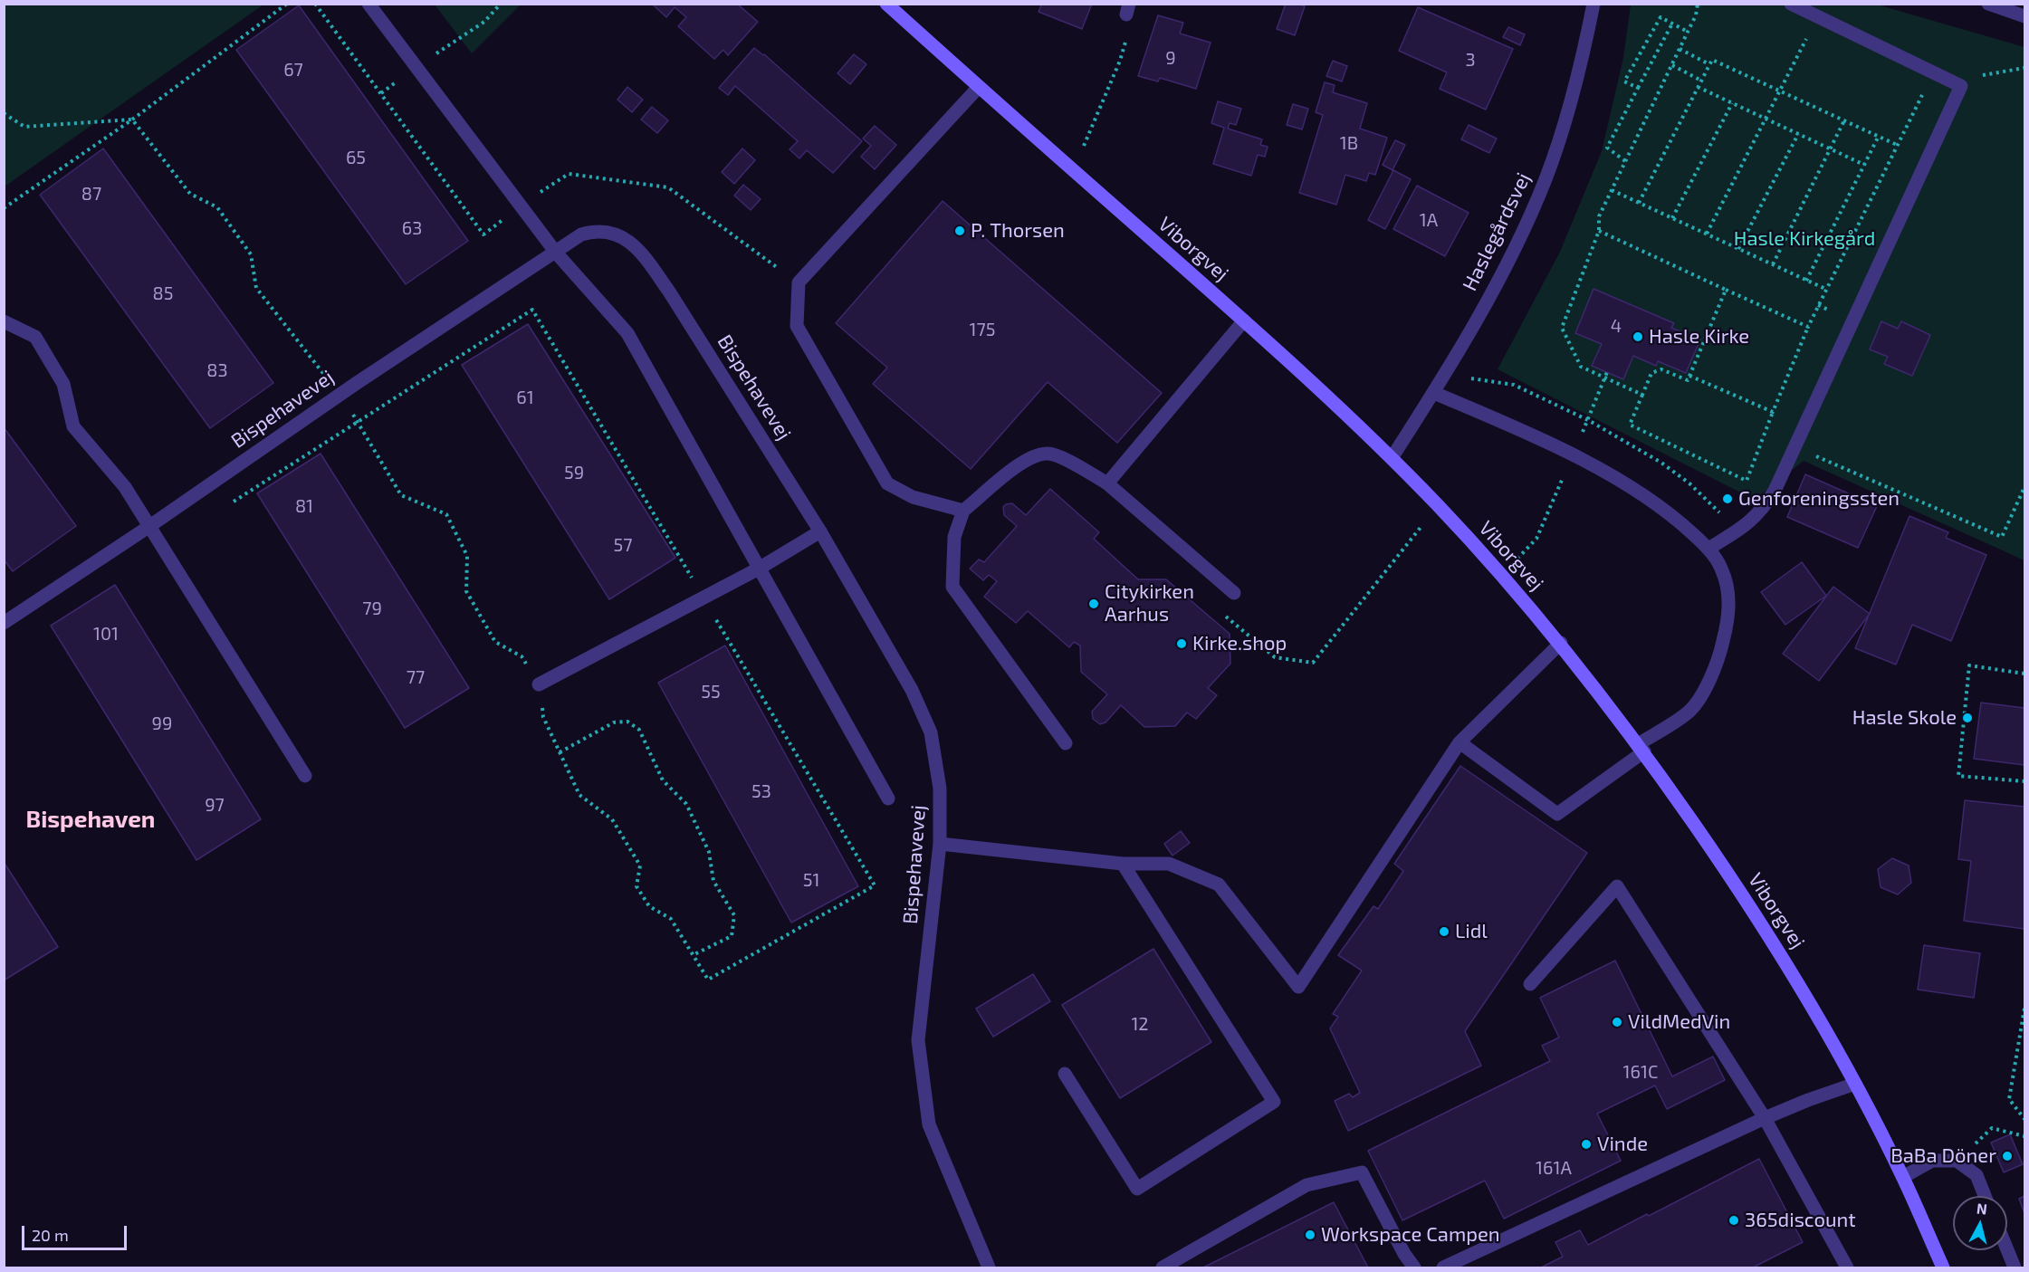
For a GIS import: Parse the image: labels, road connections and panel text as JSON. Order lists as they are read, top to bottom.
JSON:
{
  "streets": {
    "street": ["Haslegårdsvej", "Viborgvej", "Bispehavevej"]
  },
  "crossings": [
    ["Haslegårdsvej", "Viborgvej"]
  ],
  "districts": ["Bispehaven"],
  "parks": ["Hasle Kirkegård"],
  "places": [
    "P. Thorsen",
    "Hasle Kirke",
    "Genforeningssten",
    "Citykirken Aarhus",
    "Kirke.shop",
    "Hasle Skole",
    "Lidl",
    "VildMedVin",
    "Vinde",
    "BaBa Döner",
    "365discount",
    "Workspace Campen"
  ],
  "house_numbers": [
    "9",
    "3",
    "67",
    "1B",
    "65",
    "87",
    "1A",
    "63",
    "85",
    "4",
    "175",
    "83",
    "61",
    "59",
    "81",
    "57",
    "79",
    "101",
    "77",
    "55",
    "99",
    "53",
    "97",
    "51",
    "12",
    "161C",
    "161A"
  ],
  "scale_bar": "20 m",
  "north": "top"
}
